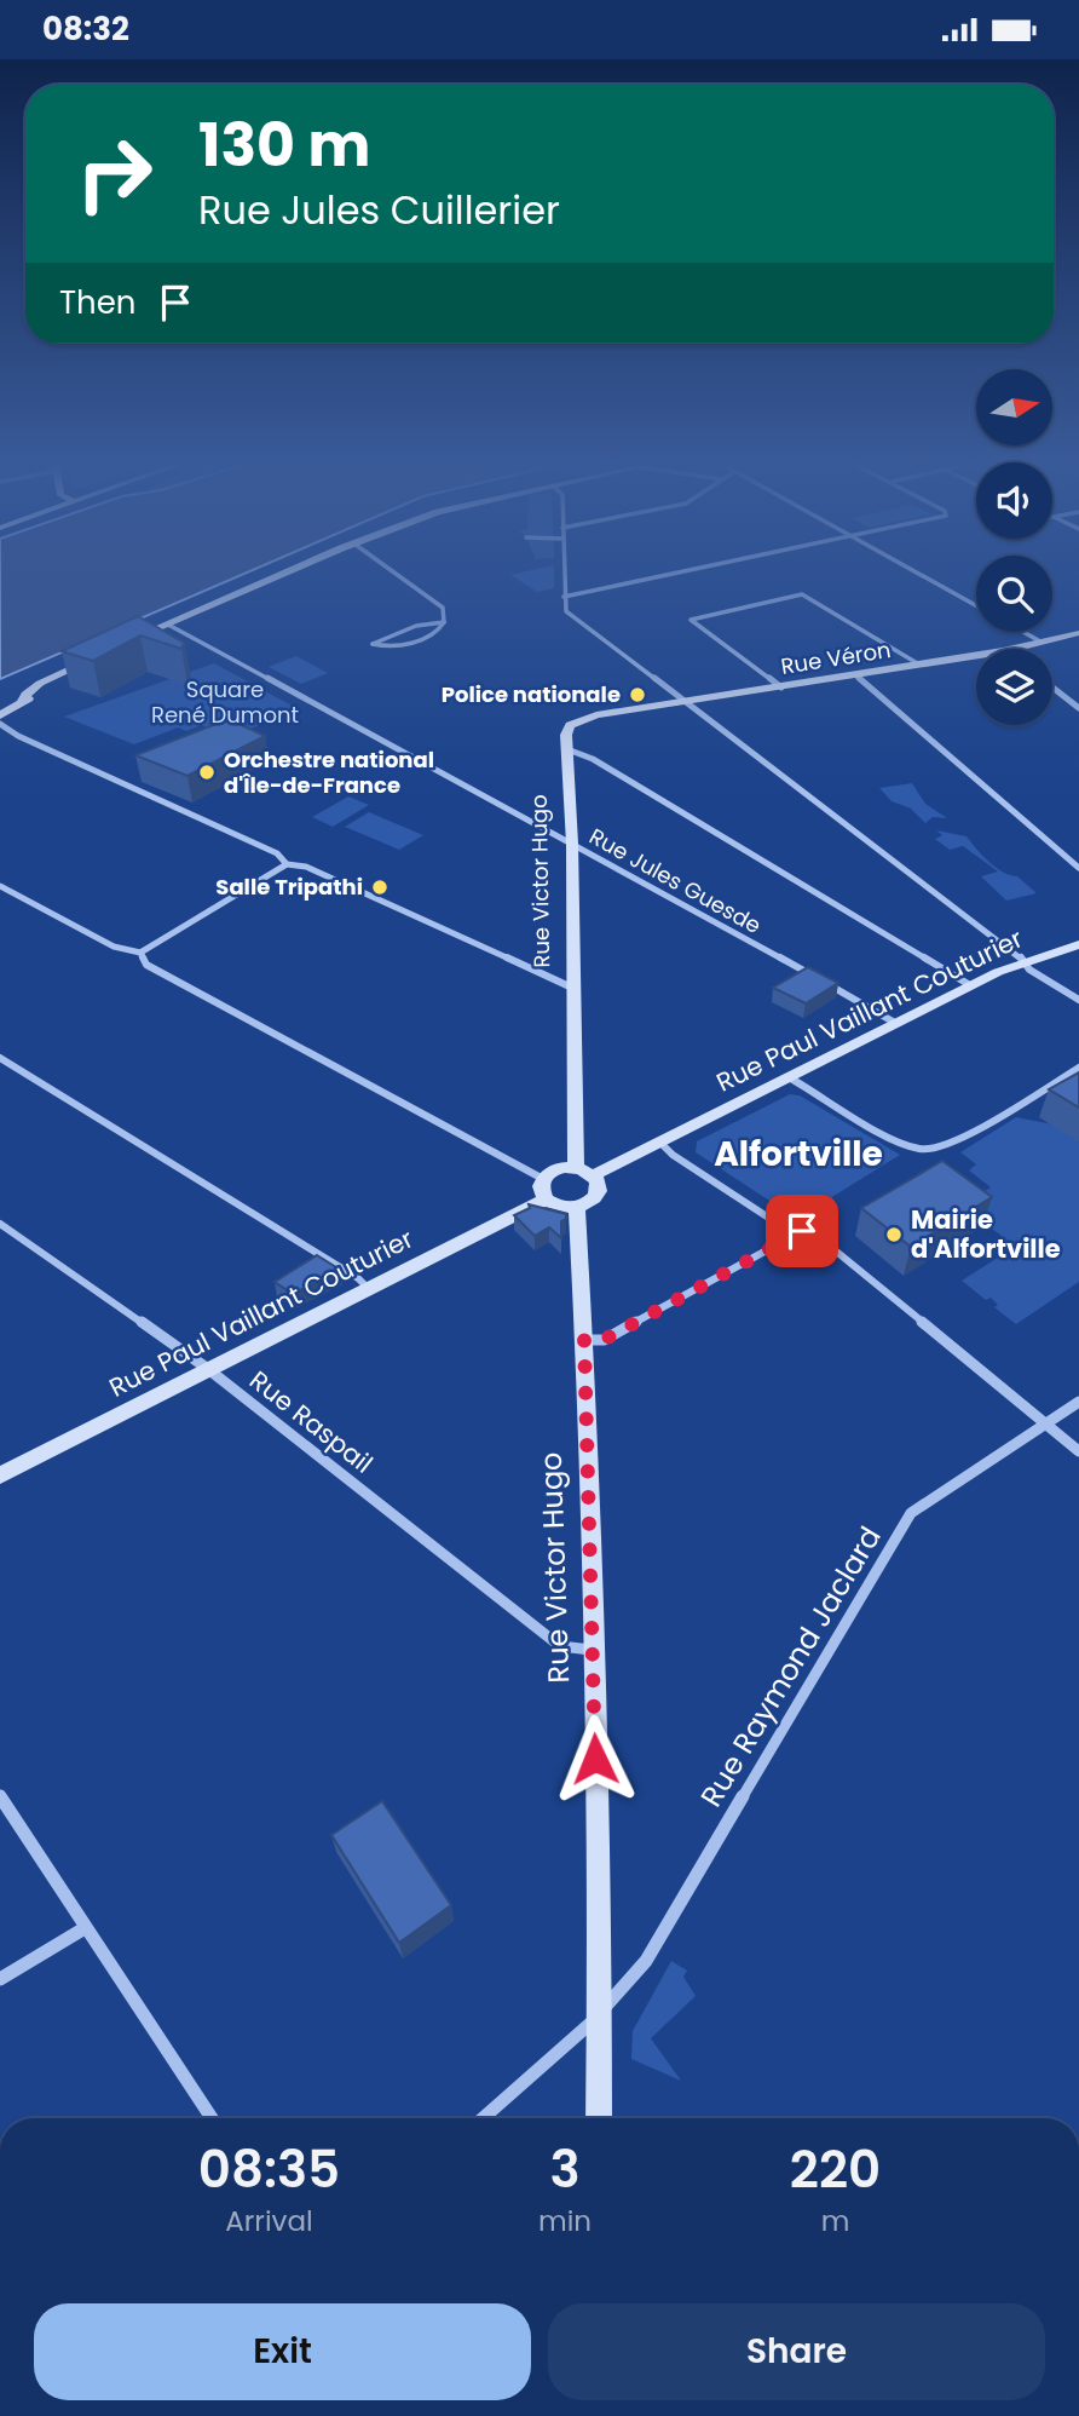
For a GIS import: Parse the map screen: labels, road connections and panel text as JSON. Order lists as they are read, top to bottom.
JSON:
{
  "streets": {
    "street": [
      "Rue Véron",
      "Rue Victor Hugo",
      "Rue Jules Guesde",
      "Rue Paul Vaillant Couturier",
      "Rue Raspail",
      "Rue Raymond Jaclard"
    ]
  },
  "crossings": [
    ["Rue Véron", "Rue Victor Hugo"],
    ["Rue Victor Hugo", "Rue Jules Guesde"],
    ["Rue Victor Hugo", "Rue Paul Vaillant Couturier"],
    ["Rue Victor Hugo", "Rue Raspail"],
    ["Rue Victor Hugo", "Rue Raymond Jaclard"],
    ["Rue Jules Guesde", "Rue Paul Vaillant Couturier"],
    ["Rue Paul Vaillant Couturier", "Rue Raspail"]
  ],
  "districts": ["Alfortville"],
  "parks": ["Square René Dumont"],
  "places": [
    "Police nationale",
    "Orchestre national d'Île-de-France",
    "Salle Tripathi",
    "Mairie d'Alfortville"
  ],
  "north": "right",
  "page": {
    "status": "08:32",
    "turn": ["130 m", "Rue Jules Cuillerier"],
    "then": "Then",
    "eta": [
      "08:35",
      "Arrival",
      "3",
      "min",
      "220",
      "m"
    ],
    "buttons": ["Exit", "Share"]
  }
}
